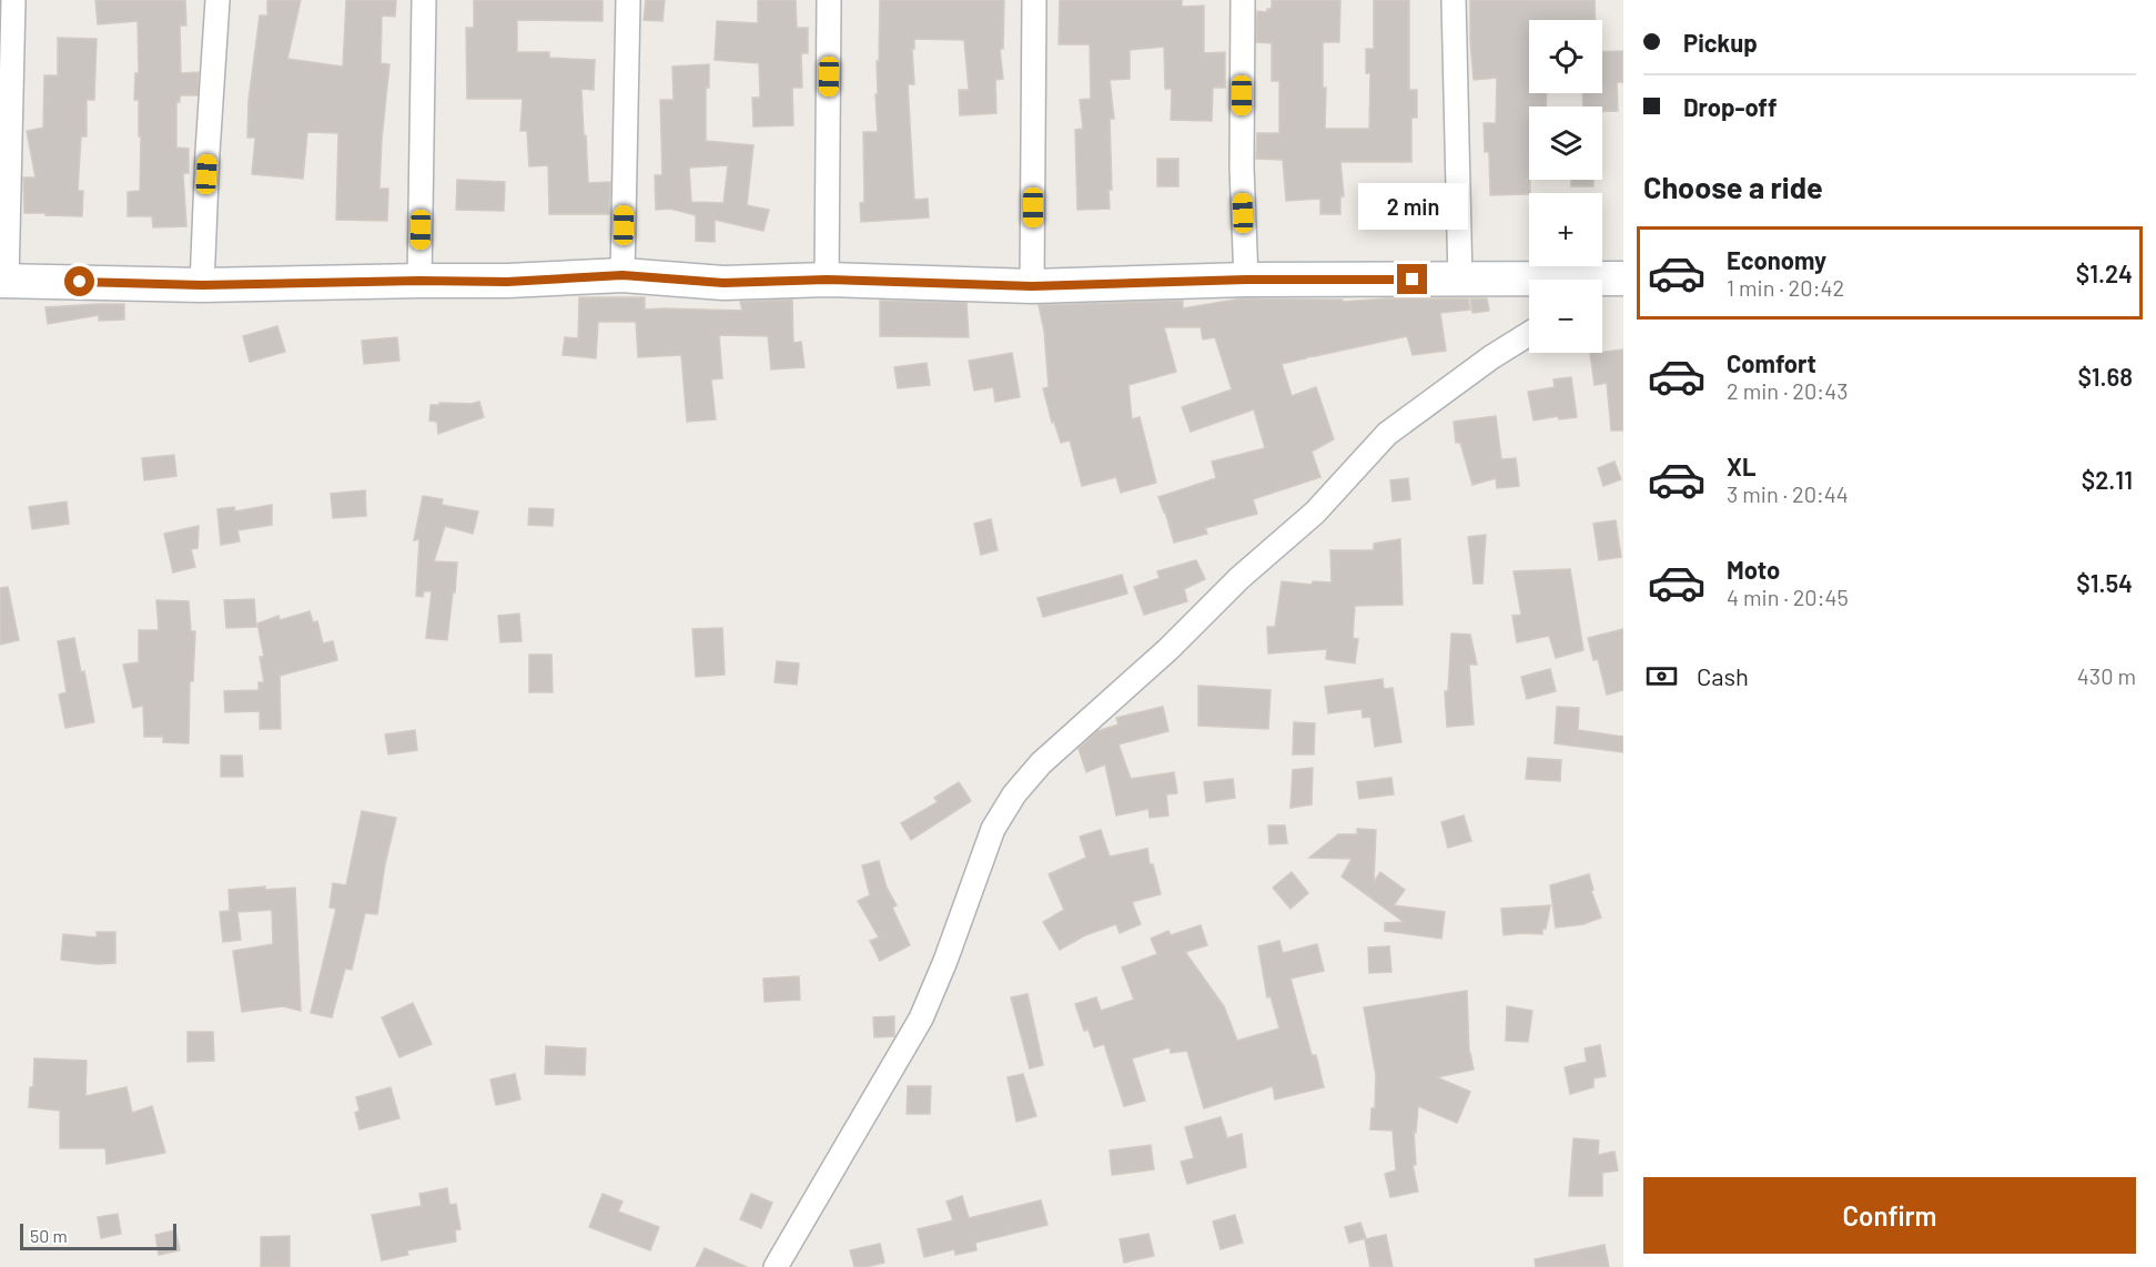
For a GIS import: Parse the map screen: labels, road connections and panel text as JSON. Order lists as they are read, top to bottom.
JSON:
{
  "scale_bar": "50 m",
  "page": {
    "banner": ["Pickup", "Drop-off"],
    "map_buttons": ["+", "−"],
    "heading": "Choose a ride",
    "bubble": "2 min",
    "list": [
      {
        "name": "Economy",
        "note": "1 min · 20:42",
        "value": "$1.24"
      },
      {
        "name": "Comfort",
        "note": "2 min · 20:43",
        "value": "$1.68"
      },
      {
        "name": "XL",
        "note": "3 min · 20:44",
        "value": "$2.11"
      },
      {
        "name": "Moto",
        "note": "4 min · 20:45",
        "value": "$1.54"
      }
    ],
    "pay": ["Cash", "430 m"],
    "buttons": "Confirm",
    "scale": "50 m"
  }
}
